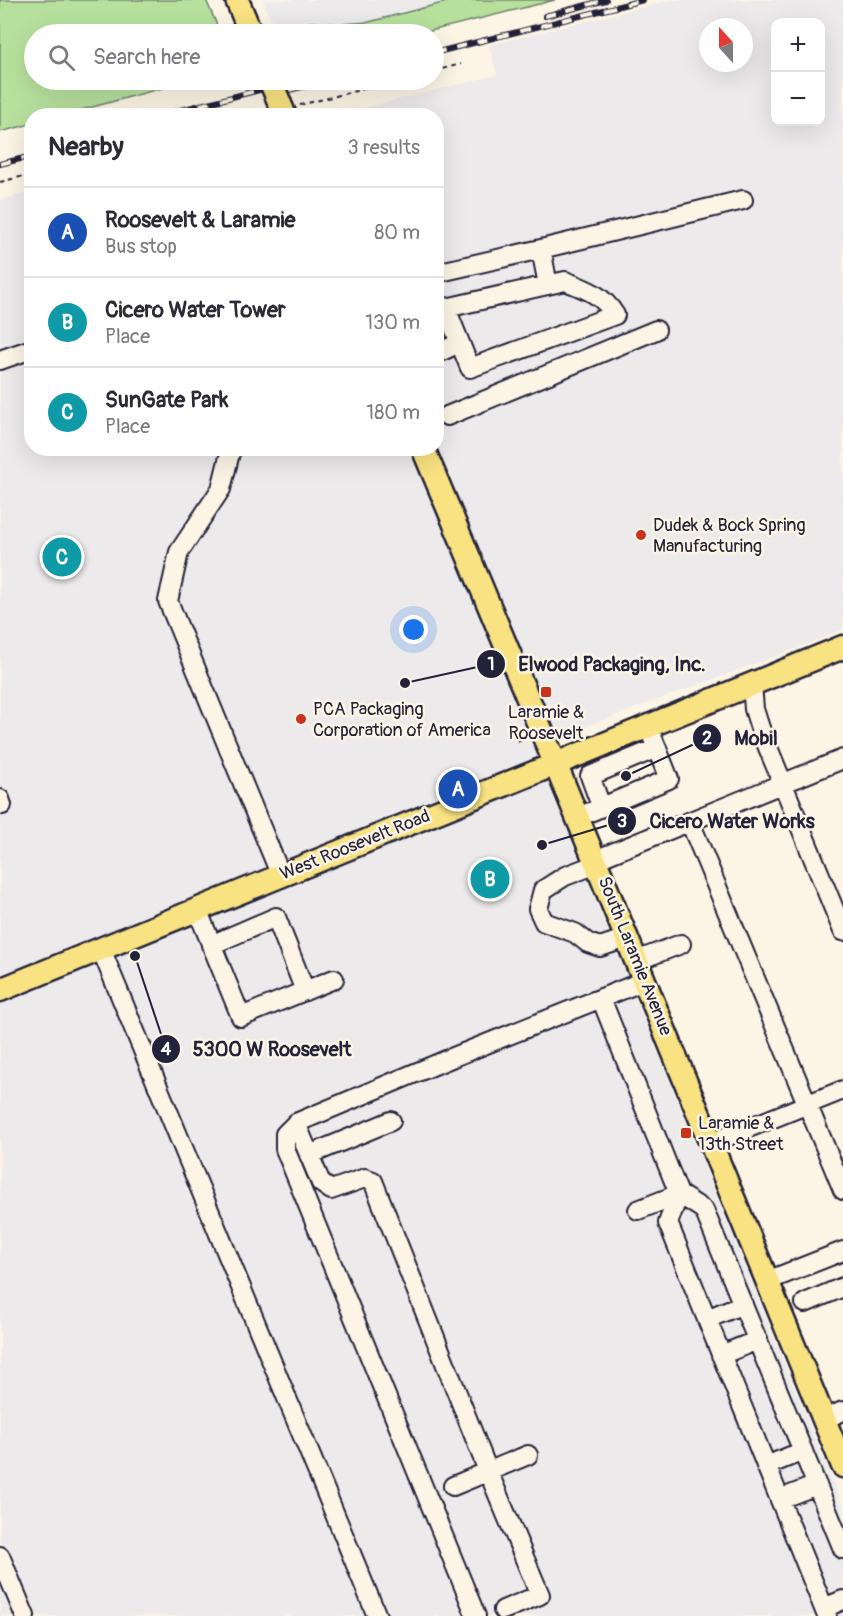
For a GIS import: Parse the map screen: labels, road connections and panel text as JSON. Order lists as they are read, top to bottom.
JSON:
{
  "streets": {
    "main road": ["West Roosevelt Road", "South Laramie Avenue"]
  },
  "crossings": [
    ["West Roosevelt Road", "South Laramie Avenue"]
  ],
  "places": {
    "other": [
      "Dudek & Bock Spring Manufacturing",
      "Elwood Packaging, Inc.",
      "PCA Packaging Corporation of America",
      "Mobil",
      "Cicero Water Works",
      "5300 W Roosevelt"
    ],
    "transit": ["Laramie & Roosevelt", "Laramie & 13th Street"]
  },
  "north": "top",
  "page": {
    "map_buttons": ["+", "−"],
    "search": "Search here",
    "heading": ["Nearby", "3 results"],
    "list": [
      {
        "mark": "A",
        "name": "Roosevelt & Laramie",
        "note": "Bus stop",
        "value": "80 m"
      },
      {
        "mark": "B",
        "name": "Cicero Water Tower",
        "note": "Place",
        "value": "130 m"
      },
      {
        "mark": "C",
        "name": "SunGate Park",
        "note": "Place",
        "value": "180 m"
      }
    ],
    "pins": ["C", "A", "B"]
  }
}
